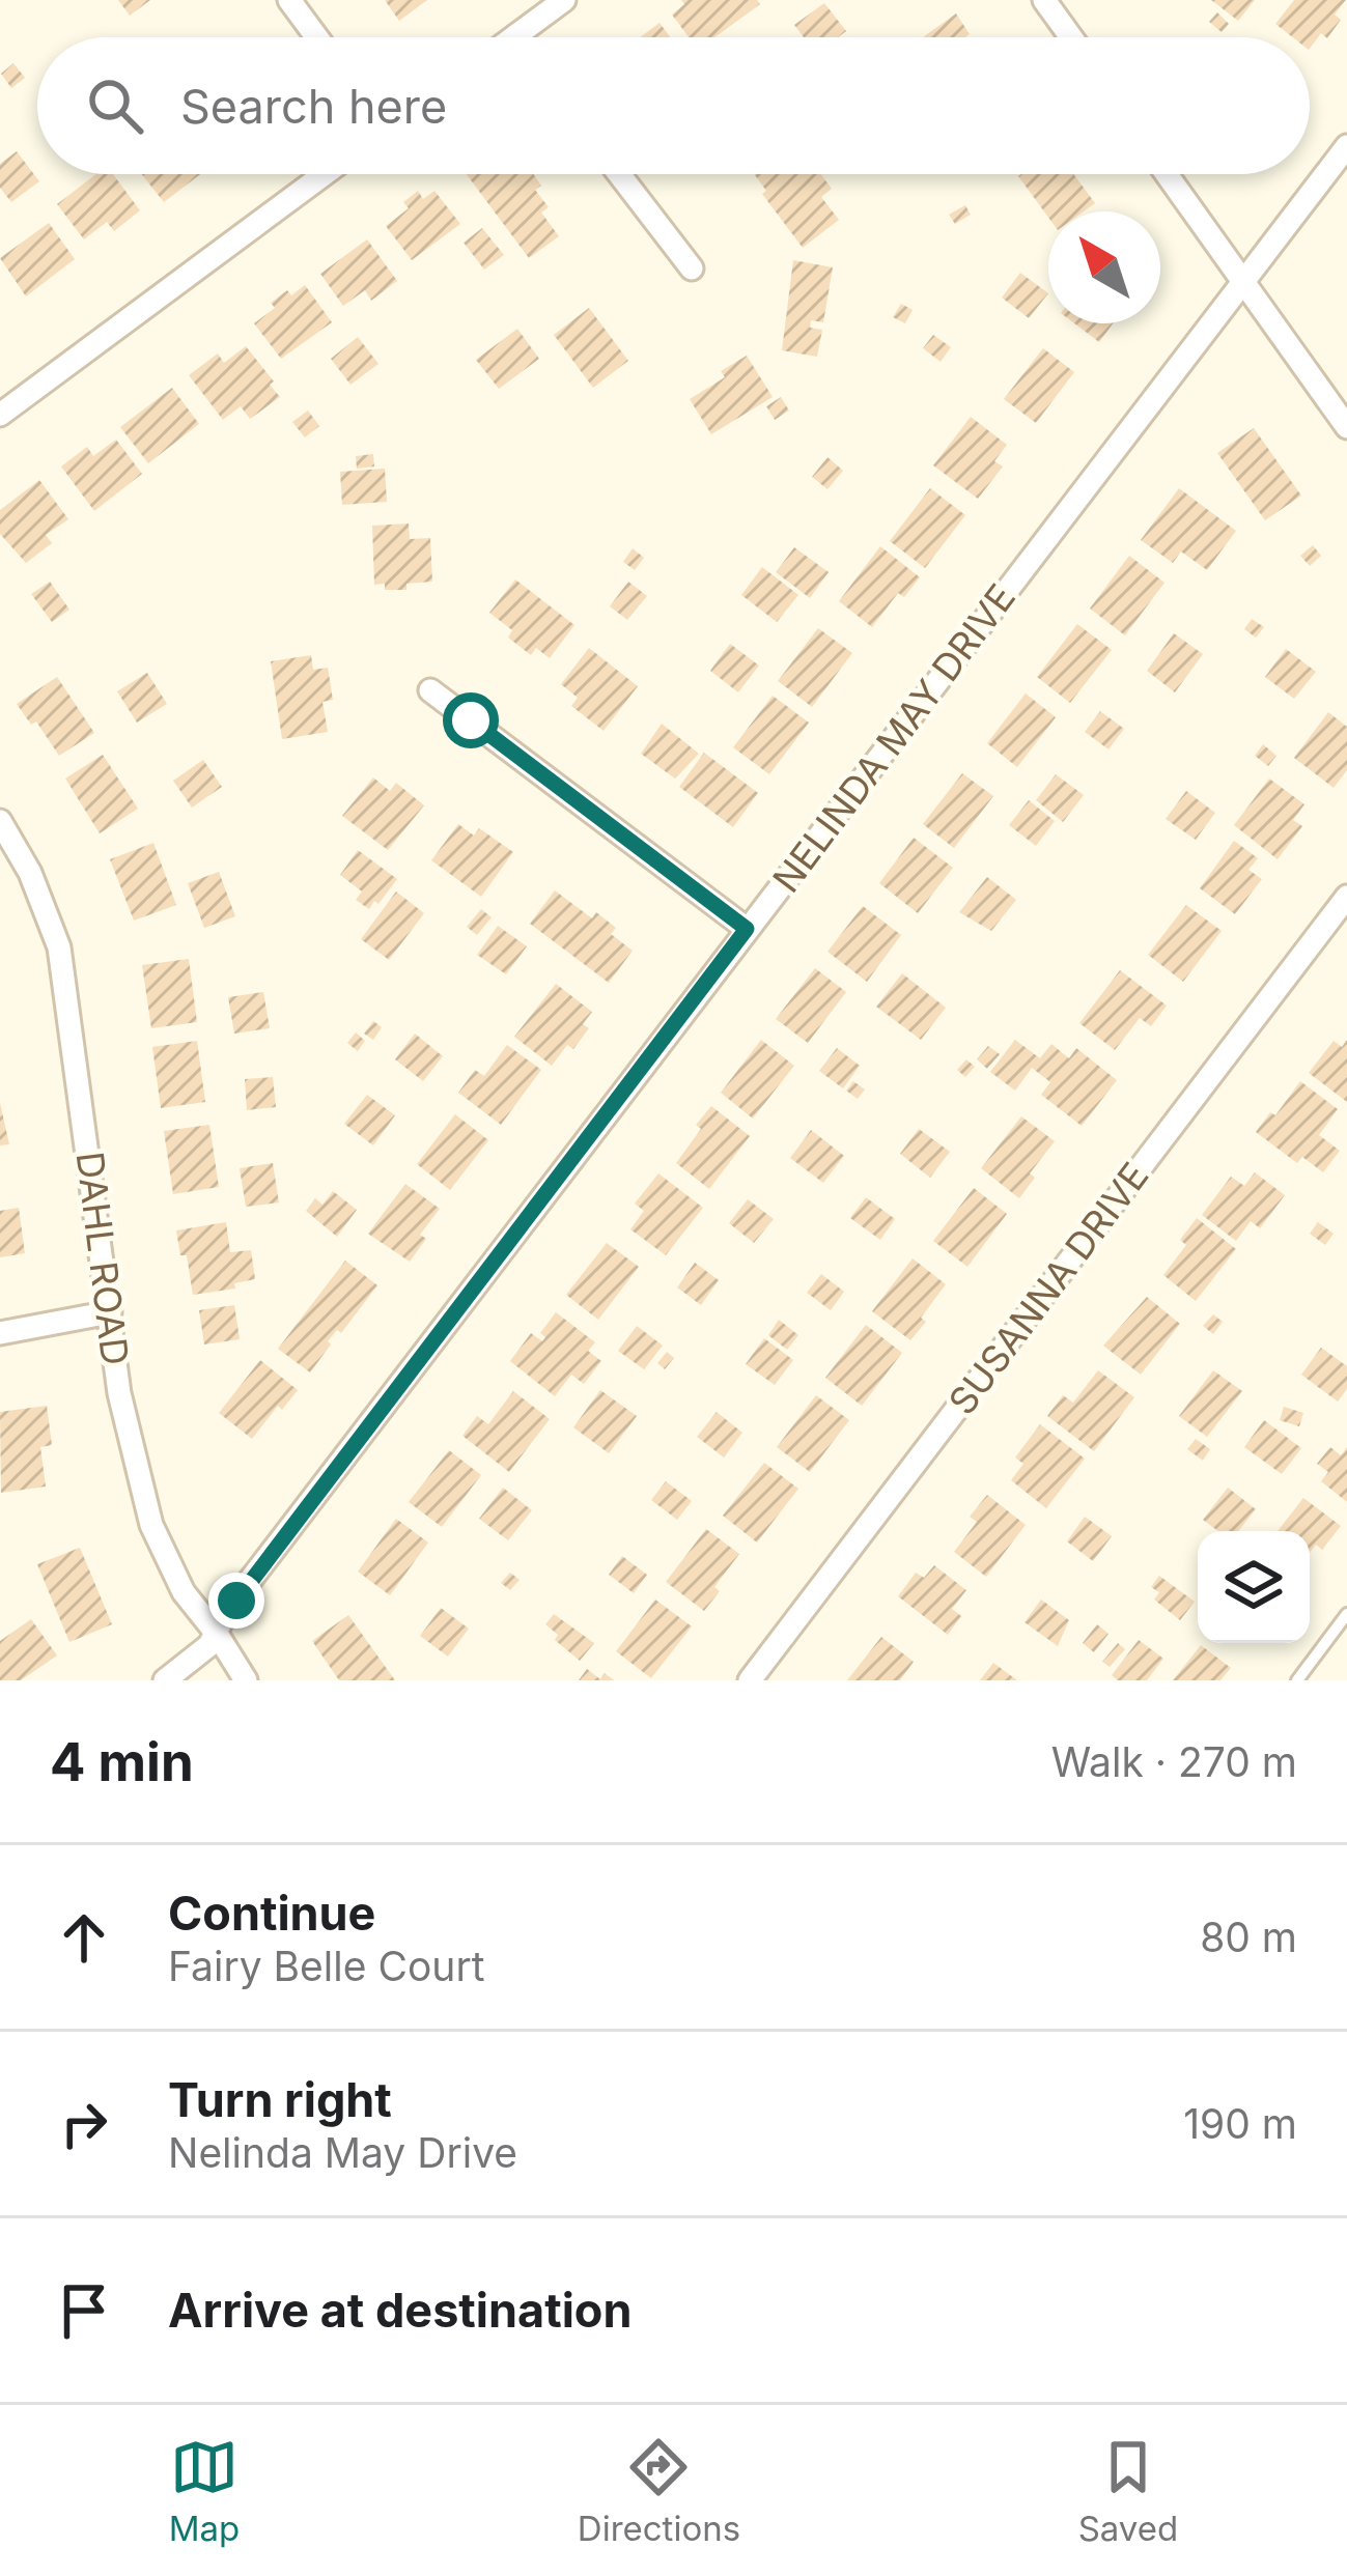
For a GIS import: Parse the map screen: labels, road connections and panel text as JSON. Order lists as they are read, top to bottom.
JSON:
{
  "streets": {
    "street": ["NELINDA MAY DRIVE", "DAHL ROAD", "SUSANNA DRIVE"]
  },
  "crossings": [
    ["NELINDA MAY DRIVE", "DAHL ROAD"]
  ],
  "north": "top left",
  "page": {
    "search": "Search here",
    "heading": ["4 min", "Walk · 270 m"],
    "list": [
      ["Continue", "Fairy Belle Court", "80 m"],
      ["Turn right", "Nelinda May Drive", "190 m"],
      "Arrive at destination"
    ],
    "nav": ["Map", "Directions", "Saved"]
  }
}
